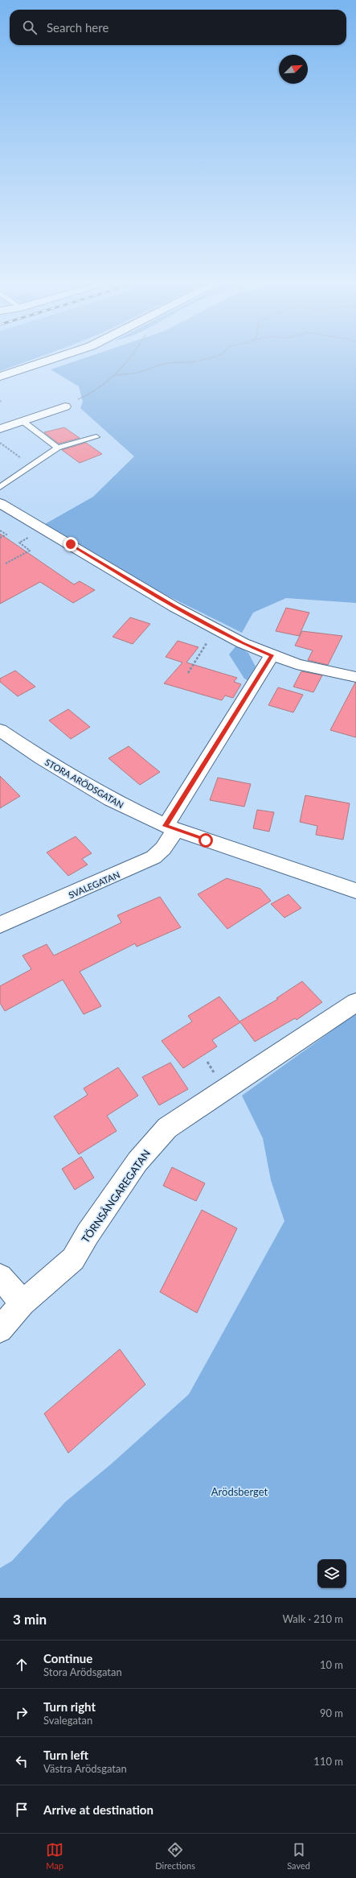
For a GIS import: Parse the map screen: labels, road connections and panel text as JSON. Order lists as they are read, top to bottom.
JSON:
{
  "streets": {
    "street": ["STORA ARÖDSGATAN", "SVALEGATAN", "TÖRNSÅNGAREGATAN"]
  },
  "crossings": [
    ["STORA ARÖDSGATAN", "SVALEGATAN"]
  ],
  "parks": ["Arödsberget"],
  "north": "top right",
  "page": {
    "search": "Search here",
    "heading": ["3 min", "Walk · 210 m"],
    "list": [
      ["Continue", "Stora Arödsgatan", "10 m"],
      ["Turn right", "Svalegatan", "90 m"],
      ["Turn left", "Västra Arödsgatan", "110 m"],
      "Arrive at destination"
    ],
    "nav": ["Map", "Directions", "Saved"]
  }
}
